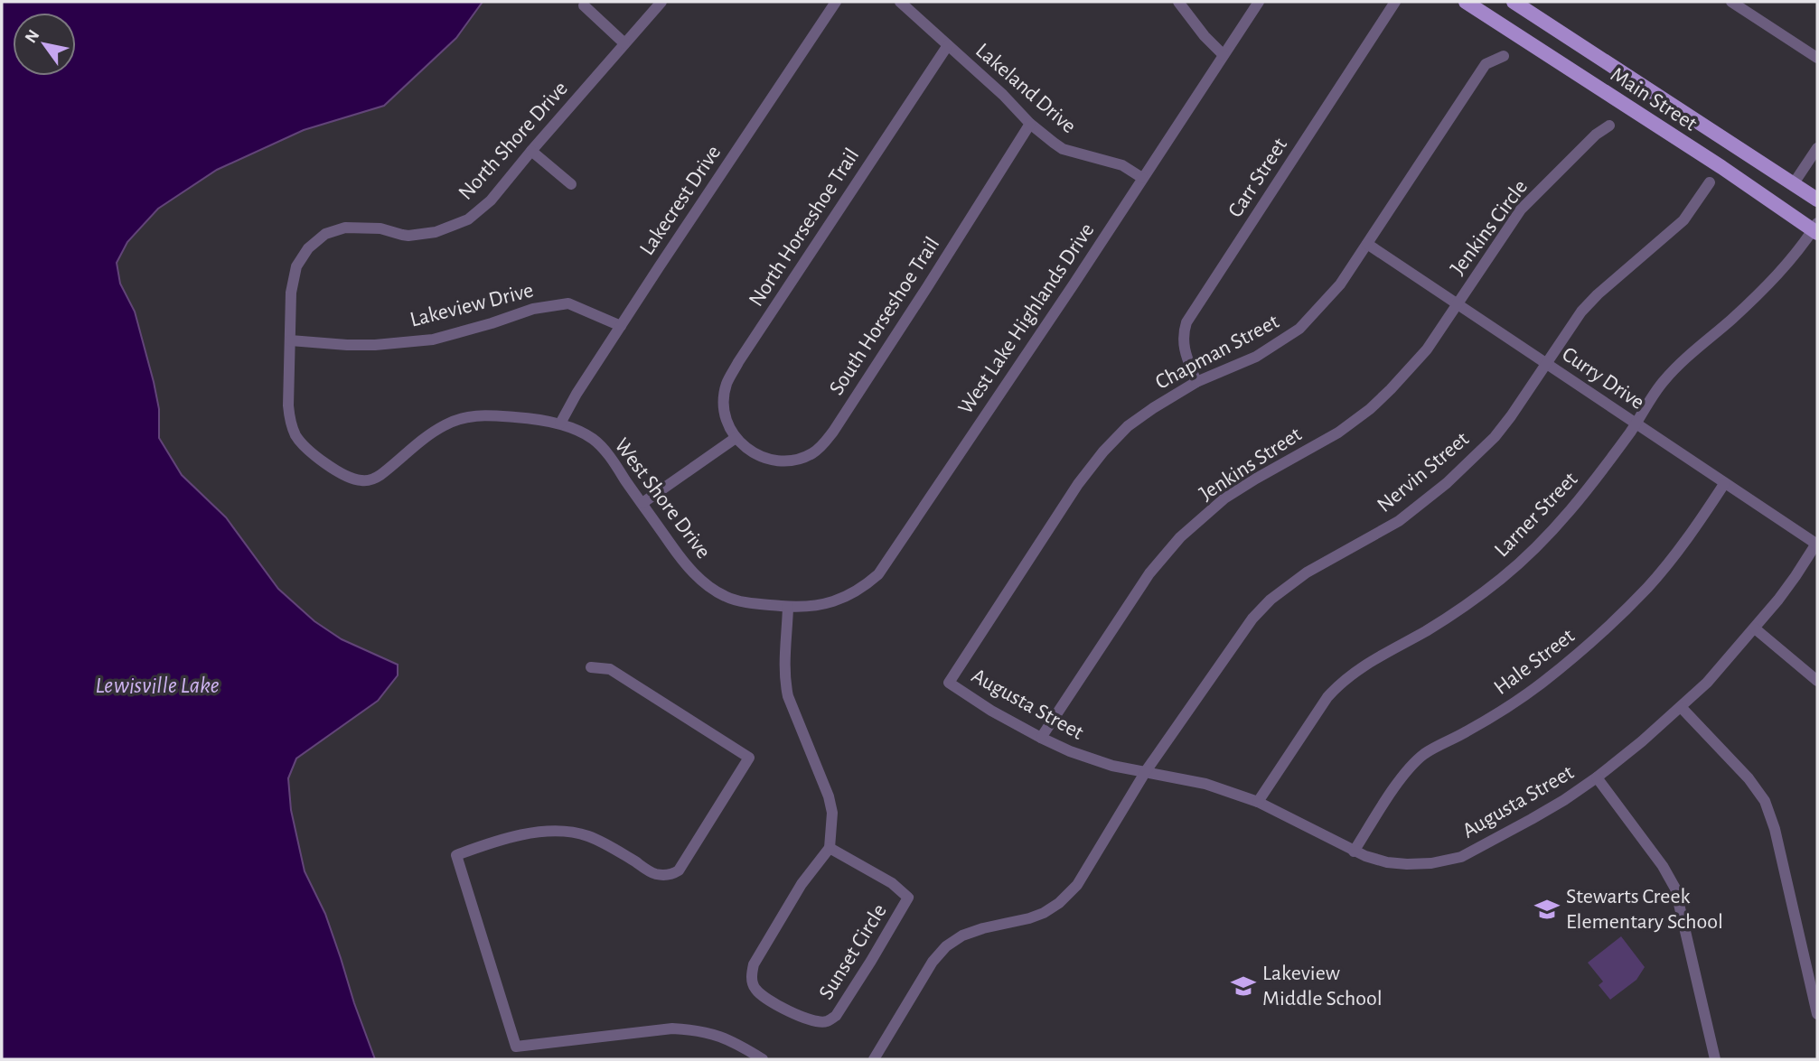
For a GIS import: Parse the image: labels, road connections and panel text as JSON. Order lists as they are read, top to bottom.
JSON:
{
  "streets": {
    "main road": ["Main Street"],
    "street": [
      "Lakeland Drive",
      "North Shore Drive",
      "Carr Street",
      "Lakecrest Drive",
      "North Horseshoe Trail",
      "Jenkins Circle",
      "Lakeview Drive",
      "South Horseshoe Trail",
      "West Lake Highlands Drive",
      "Chapman Street",
      "Curry Drive",
      "Jenkins Street",
      "Nervin Street",
      "West Shore Drive",
      "Larner Street",
      "Hale Street",
      "Augusta Street",
      "Sunset Circle"
    ]
  },
  "crossings": [
    ["Lakeland Drive", "North Horseshoe Trail"],
    ["Lakeland Drive", "South Horseshoe Trail"],
    ["Lakeland Drive", "West Lake Highlands Drive"],
    ["Main Street", "Larner Street"],
    ["North Shore Drive", "Lakeview Drive"],
    ["North Shore Drive", "West Shore Drive"],
    ["Carr Street", "Chapman Street"],
    ["Lakecrest Drive", "Lakeview Drive"],
    ["Lakecrest Drive", "West Shore Drive"],
    ["North Horseshoe Trail", "South Horseshoe Trail"],
    ["Jenkins Circle", "Curry Drive"],
    ["Jenkins Circle", "Jenkins Street"],
    ["Lakeview Drive", "West Shore Drive"],
    ["West Lake Highlands Drive", "West Shore Drive"],
    ["Chapman Street", "Curry Drive"],
    ["Chapman Street", "Augusta Street"],
    ["Curry Drive", "Jenkins Street"],
    ["Curry Drive", "Nervin Street"],
    ["Curry Drive", "Larner Street"],
    ["Curry Drive", "Hale Street"],
    ["Curry Drive", "Augusta Street"],
    ["Jenkins Street", "Augusta Street"],
    ["Nervin Street", "Augusta Street"],
    ["Larner Street", "Augusta Street"],
    ["Hale Street", "Augusta Street"]
  ],
  "water": ["Lewisville Lake"],
  "places": {
    "school or university": ["Stewarts Creek Elementary School", "Lakeview Middle School"]
  },
  "north": "top left"
}
